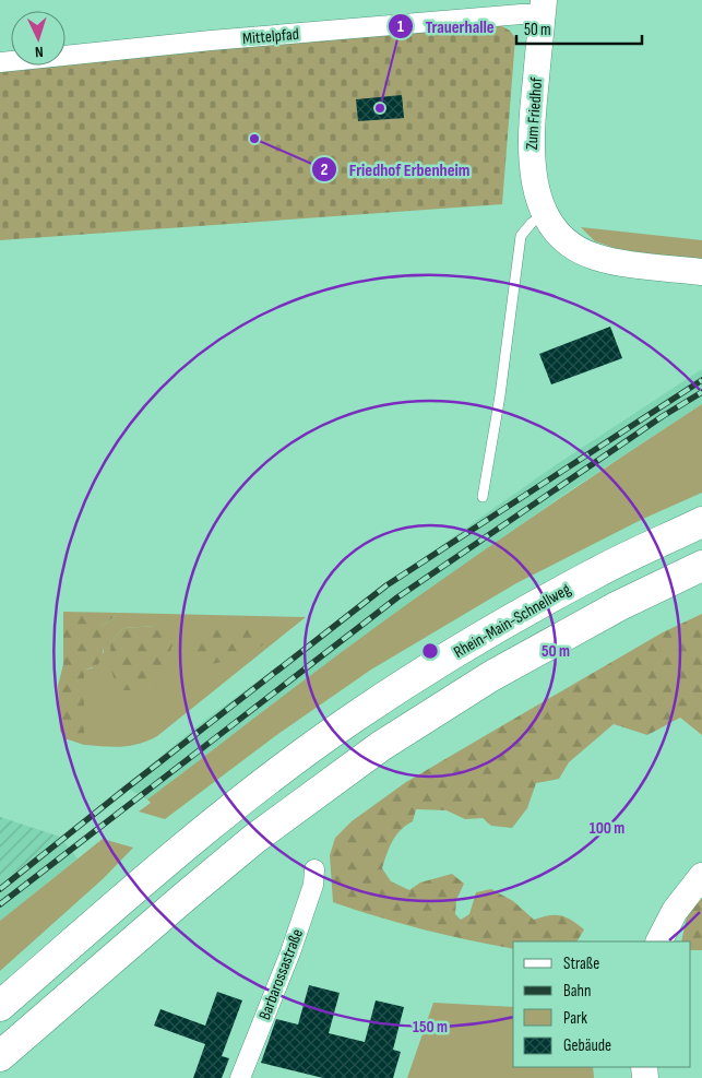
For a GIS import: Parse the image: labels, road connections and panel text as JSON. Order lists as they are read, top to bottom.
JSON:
{
  "streets": {
    "highway": ["Rhein-Main-Schnellweg"],
    "street": ["Mittelpfad", "Zum Friedhof", "Barbarossastraße"]
  },
  "crossings": [
    ["Mittelpfad", "Zum Friedhof"]
  ],
  "places": ["Trauerhalle", "Friedhof Erbenheim"],
  "legend": [
    "Straße",
    "Bahn",
    "Park",
    "Gebäude"
  ],
  "scale_bar": "50 m",
  "north": "bottom",
  "rings": ["50 m", "100 m", "150 m"]
}
